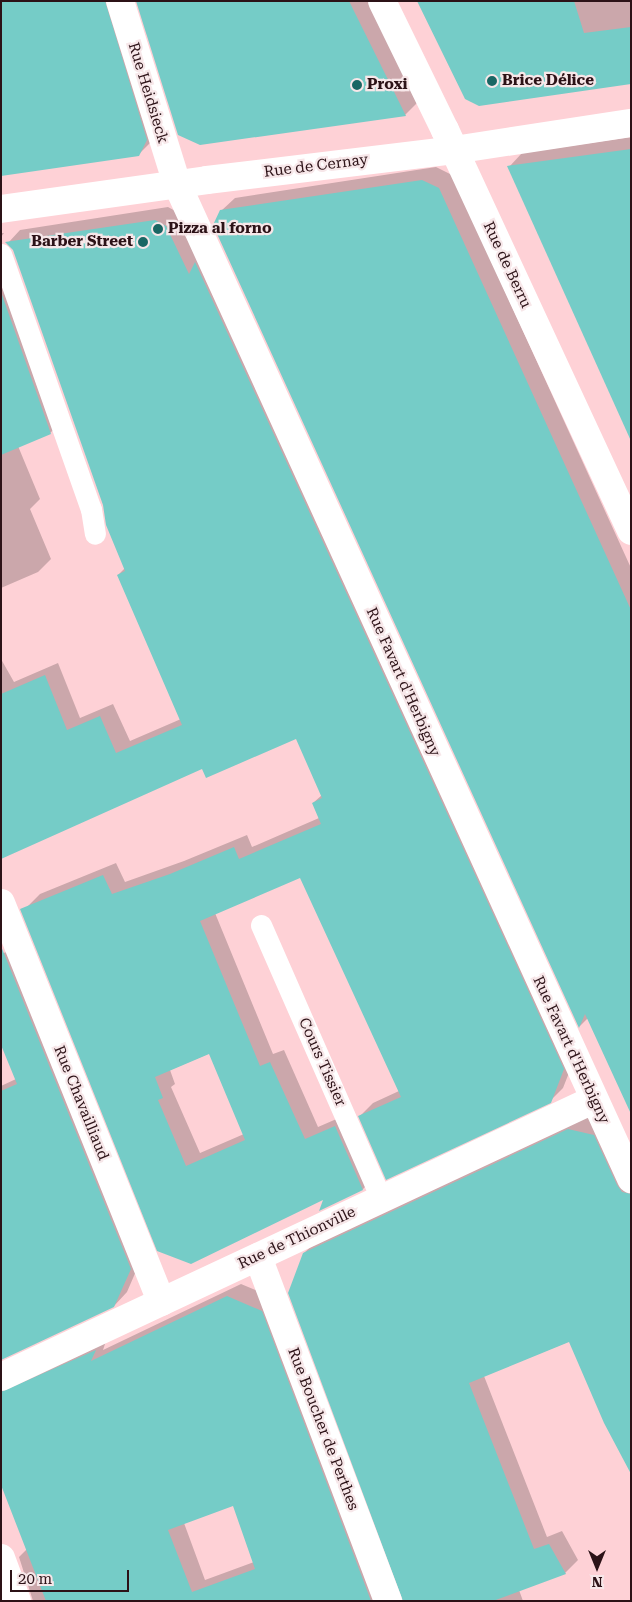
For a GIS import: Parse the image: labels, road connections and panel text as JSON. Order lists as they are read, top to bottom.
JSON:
{
  "streets": {
    "street": [
      "Rue Heidsieck",
      "Rue de Cernay",
      "Rue de Berru",
      "Rue Favart d'Herbigny",
      "Rue Chavailliaud",
      "Rue de Thionville",
      "Rue Boucher de Perthes"
    ],
    "lane": ["Cours Tissier"]
  },
  "crossings": [
    ["Rue Heidsieck", "Rue de Cernay"],
    ["Rue Heidsieck", "Rue Favart d'Herbigny"],
    ["Rue de Cernay", "Rue de Berru"],
    ["Rue de Cernay", "Rue Favart d'Herbigny"],
    ["Rue Favart d'Herbigny", "Rue de Thionville"],
    ["Cours Tissier", "Rue de Thionville"],
    ["Rue Chavailliaud", "Rue de Thionville"],
    ["Rue de Thionville", "Rue Boucher de Perthes"]
  ],
  "places": [
    "Brice Délice",
    "Proxi",
    "Pizza al forno",
    "Barber Street"
  ],
  "scale_bar": "20 m",
  "north": "bottom"
}
